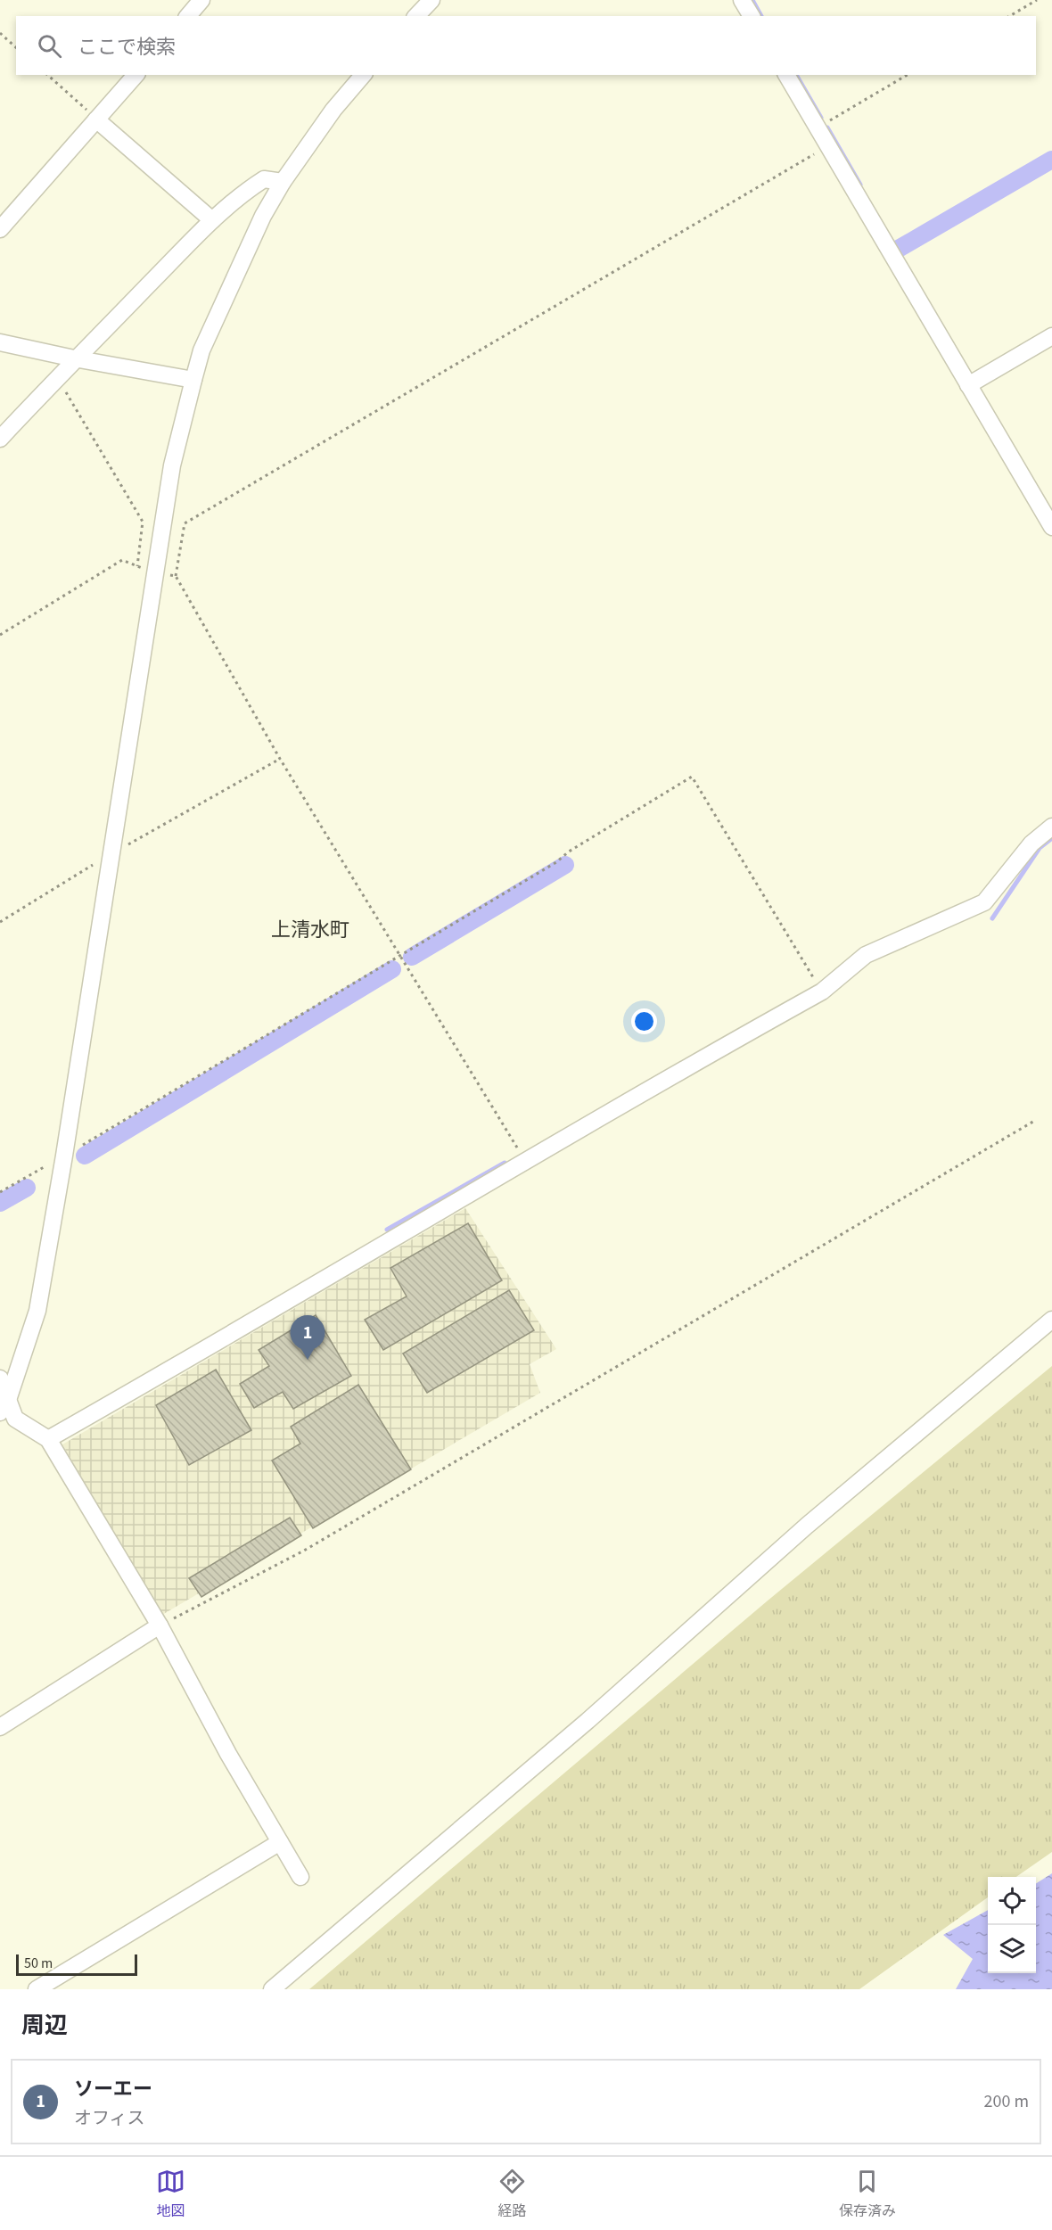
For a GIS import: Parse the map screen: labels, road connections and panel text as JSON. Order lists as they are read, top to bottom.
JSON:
{
  "districts": ["上清水町"],
  "scale_bar": "50 m",
  "page": {
    "search": "ここで検索",
    "pins": "1",
    "scale": "50 m",
    "heading": "周辺",
    "list": [
      {
        "mark": "1",
        "name": "ソーエー",
        "note": "オフィス",
        "value": "200 m"
      }
    ],
    "nav": ["地図", "経路", "保存済み"]
  }
}
